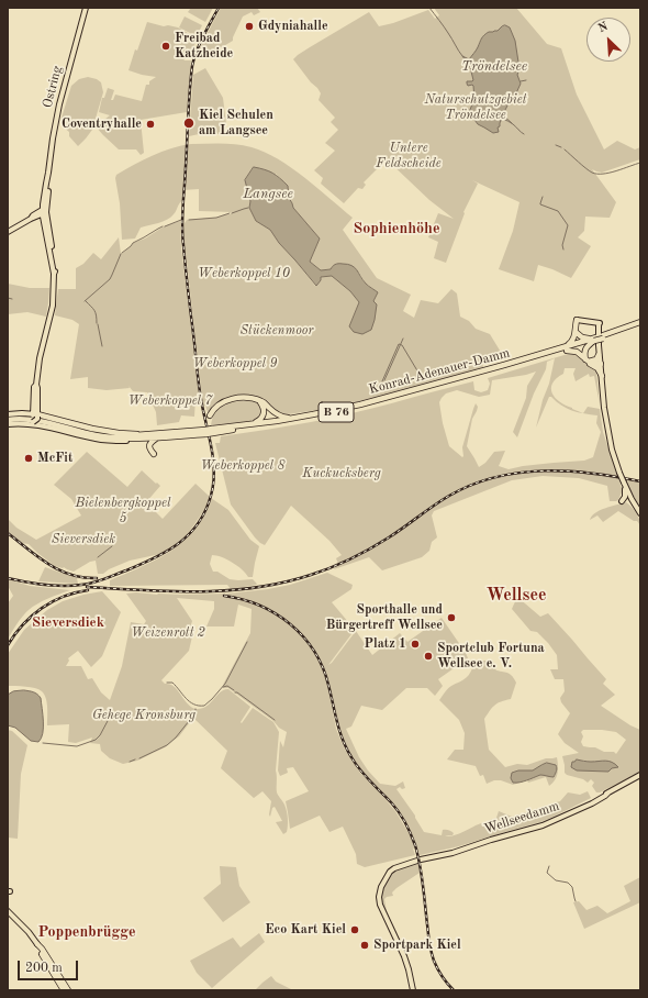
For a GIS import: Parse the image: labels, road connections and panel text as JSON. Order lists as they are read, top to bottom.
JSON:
{
  "streets": {
    "highway": ["Konrad-Adenauer-Damm", "B 76"],
    "main road": ["Ostring", "Wellseedamm"]
  },
  "crossings": [
    ["Ostring", "B 76"],
    ["Konrad-Adenauer-Damm", "B 76"]
  ],
  "districts": [
    "Sophienhöhe",
    "Wellsee",
    "Sieversdiek",
    "Poppenbrügge"
  ],
  "water": ["Tröndelsee", "Langsee"],
  "parks": [
    "Naturschutzgebiet Tröndelsee",
    "Untere Feldscheide",
    "Weberkoppel 10",
    "Stückenmoor",
    "Weberkoppel 9",
    "Weberkoppel 7",
    "Weberkoppel 8",
    "Kuckucksberg",
    "Bielenbergkoppel 5",
    "Sieversdiek",
    "Weizenrott 2",
    "Gehege Kronsburg"
  ],
  "places": [
    "Gdyniahalle",
    "Freibad Katzheide",
    "Kiel Schulen am Langsee",
    "Coventryhalle",
    "McFit",
    "Sporthalle und Bürgertreff Wellsee",
    "Platz 1",
    "Sportclub Fortuna Wellsee e. V.",
    "Eco Kart Kiel",
    "Sportpark Kiel"
  ],
  "scale_bar": "200 m",
  "north": "top left"
}
